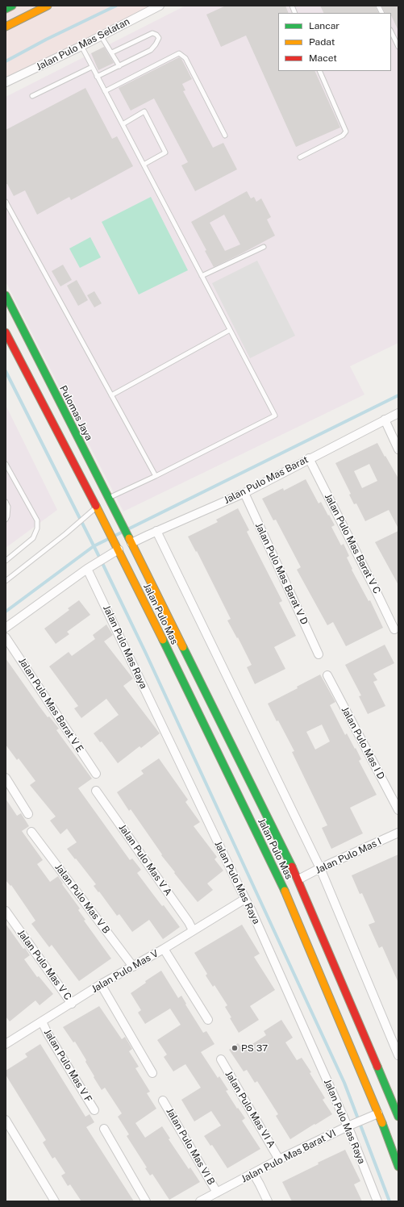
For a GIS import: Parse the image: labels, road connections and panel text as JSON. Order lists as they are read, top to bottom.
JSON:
{
  "streets": {
    "main road": ["Pulomas Jaya", "Jalan Pulo Mas"],
    "street": [
      "Jalan Pulo Mas Selatan",
      "Jalan Pulo Mas Barat",
      "Jalan Pulo Mas Barat V C",
      "Jalan Pulo Mas Barat V D",
      "Jalan Pulo Mas Raya",
      "Jalan Pulo Mas Barat V E",
      "Jalan Pulo Mas I D",
      "Jalan Pulo Mas I",
      "Jalan Pulo Mas V A",
      "Jalan Pulo Mas V B",
      "Jalan Pulo Mas V C",
      "Jalan Pulo Mas V",
      "Jalan Pulo Mas V F",
      "Jalan Pulo Mas VI A",
      "Jalan Pulo Mas VI B",
      "Jalan Pulo Mas Barat VI"
    ]
  },
  "crossings": [
    ["Pulomas Jaya", "Jalan Pulo Mas Barat"],
    ["Pulomas Jaya", "Jalan Pulo Mas"],
    ["Jalan Pulo Mas Barat", "Jalan Pulo Mas Barat V C"],
    ["Jalan Pulo Mas Barat", "Jalan Pulo Mas Barat V D"],
    ["Jalan Pulo Mas Barat", "Jalan Pulo Mas"],
    ["Jalan Pulo Mas", "Jalan Pulo Mas I"],
    ["Jalan Pulo Mas", "Jalan Pulo Mas Barat VI"],
    ["Jalan Pulo Mas Raya", "Jalan Pulo Mas V"],
    ["Jalan Pulo Mas Raya", "Jalan Pulo Mas Barat VI"],
    ["Jalan Pulo Mas V A", "Jalan Pulo Mas V"],
    ["Jalan Pulo Mas V B", "Jalan Pulo Mas V"],
    ["Jalan Pulo Mas V C", "Jalan Pulo Mas V"],
    ["Jalan Pulo Mas V", "Jalan Pulo Mas V F"],
    ["Jalan Pulo Mas VI A", "Jalan Pulo Mas Barat VI"],
    ["Jalan Pulo Mas VI B", "Jalan Pulo Mas Barat VI"]
  ],
  "places": ["PS 37"],
  "legend": ["Lancar", "Padat", "Macet"]
}
